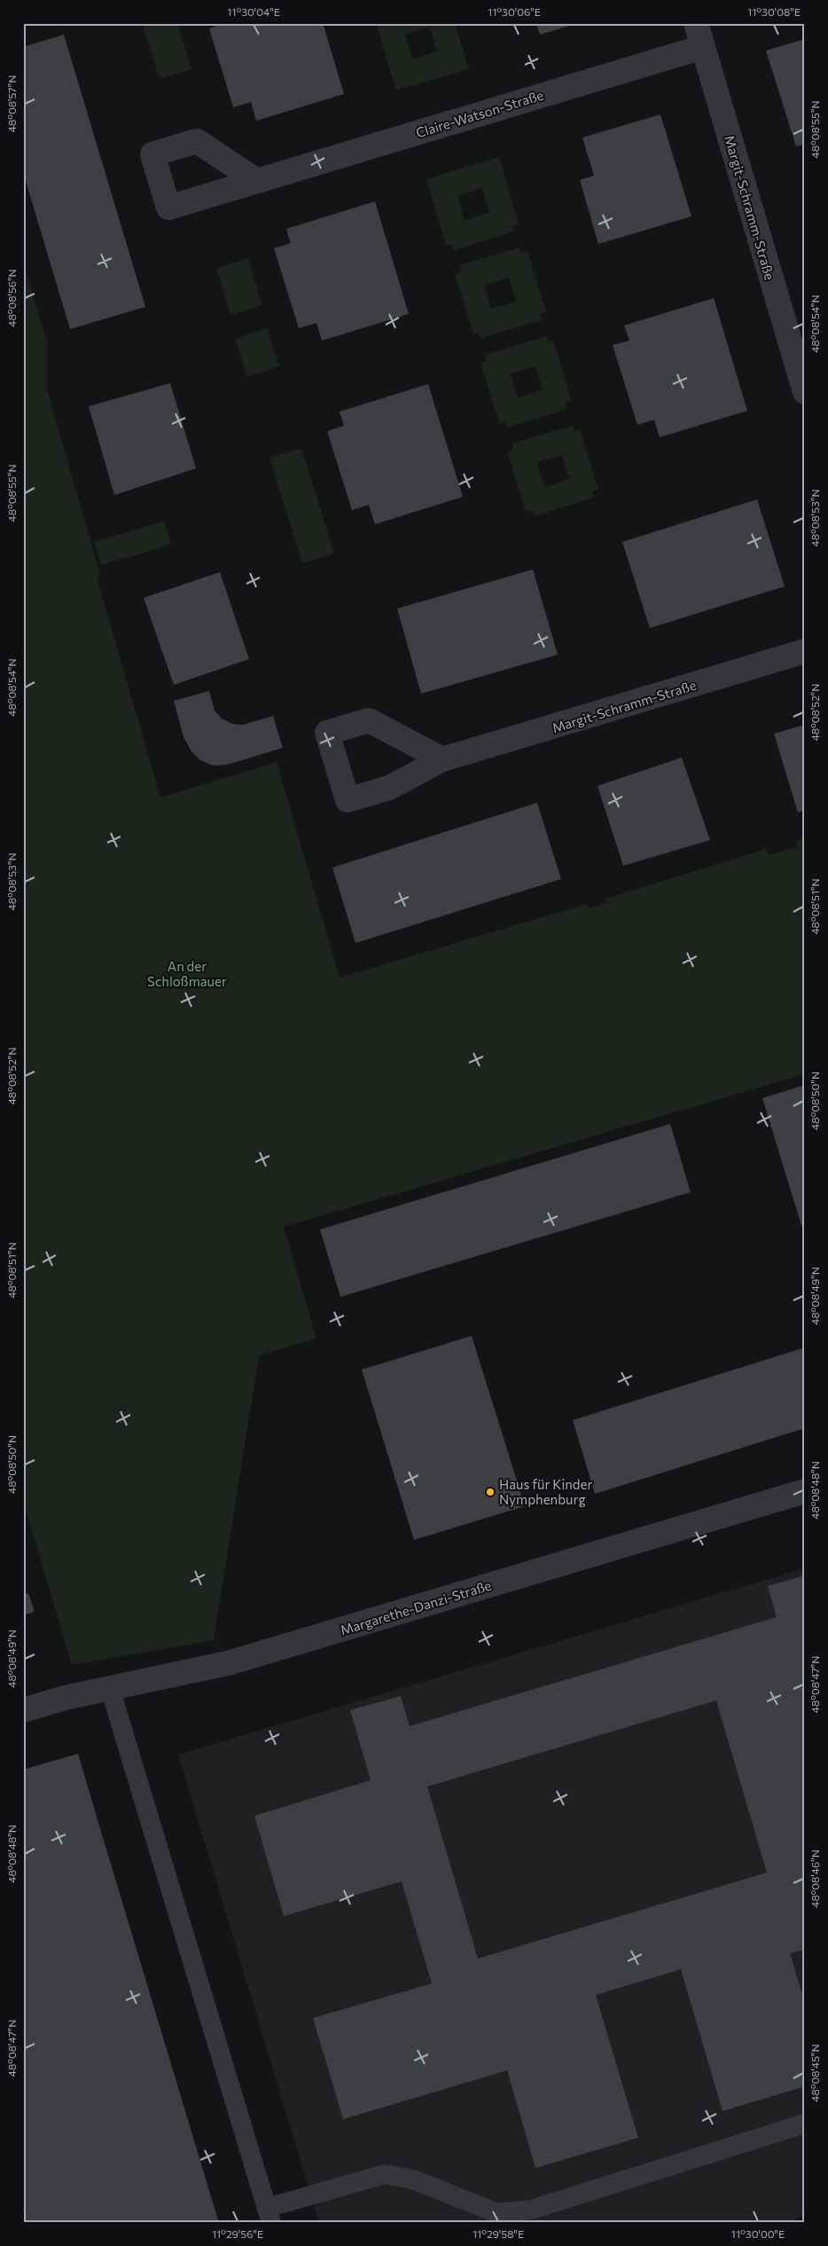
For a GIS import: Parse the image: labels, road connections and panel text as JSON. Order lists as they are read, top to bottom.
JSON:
{
  "streets": {
    "street": ["Claire-Watson-Straße", "Margit-Schramm-Straße", "Margarethe-Danzi-Straße"]
  },
  "crossings": [
    ["Claire-Watson-Straße", "Margit-Schramm-Straße"]
  ],
  "parks": ["An der Schloßmauer"],
  "places": ["Haus für Kinder Nymphenburg"],
  "coordinates": [
    "11°30'04\"E",
    "11°30'06\"E",
    "11°30'08\"E",
    "48°08'57\"N",
    "48°08'55\"N",
    "48°08'56\"N",
    "48°08'54\"N",
    "48°08'53\"N",
    "48°08'52\"N",
    "48°08'51\"N",
    "48°08'50\"N",
    "48°08'49\"N",
    "48°08'48\"N",
    "48°08'47\"N",
    "48°08'46\"N",
    "48°08'45\"N",
    "11°29'56\"E",
    "11°29'58\"E",
    "11°30'00\"E"
  ]
}
